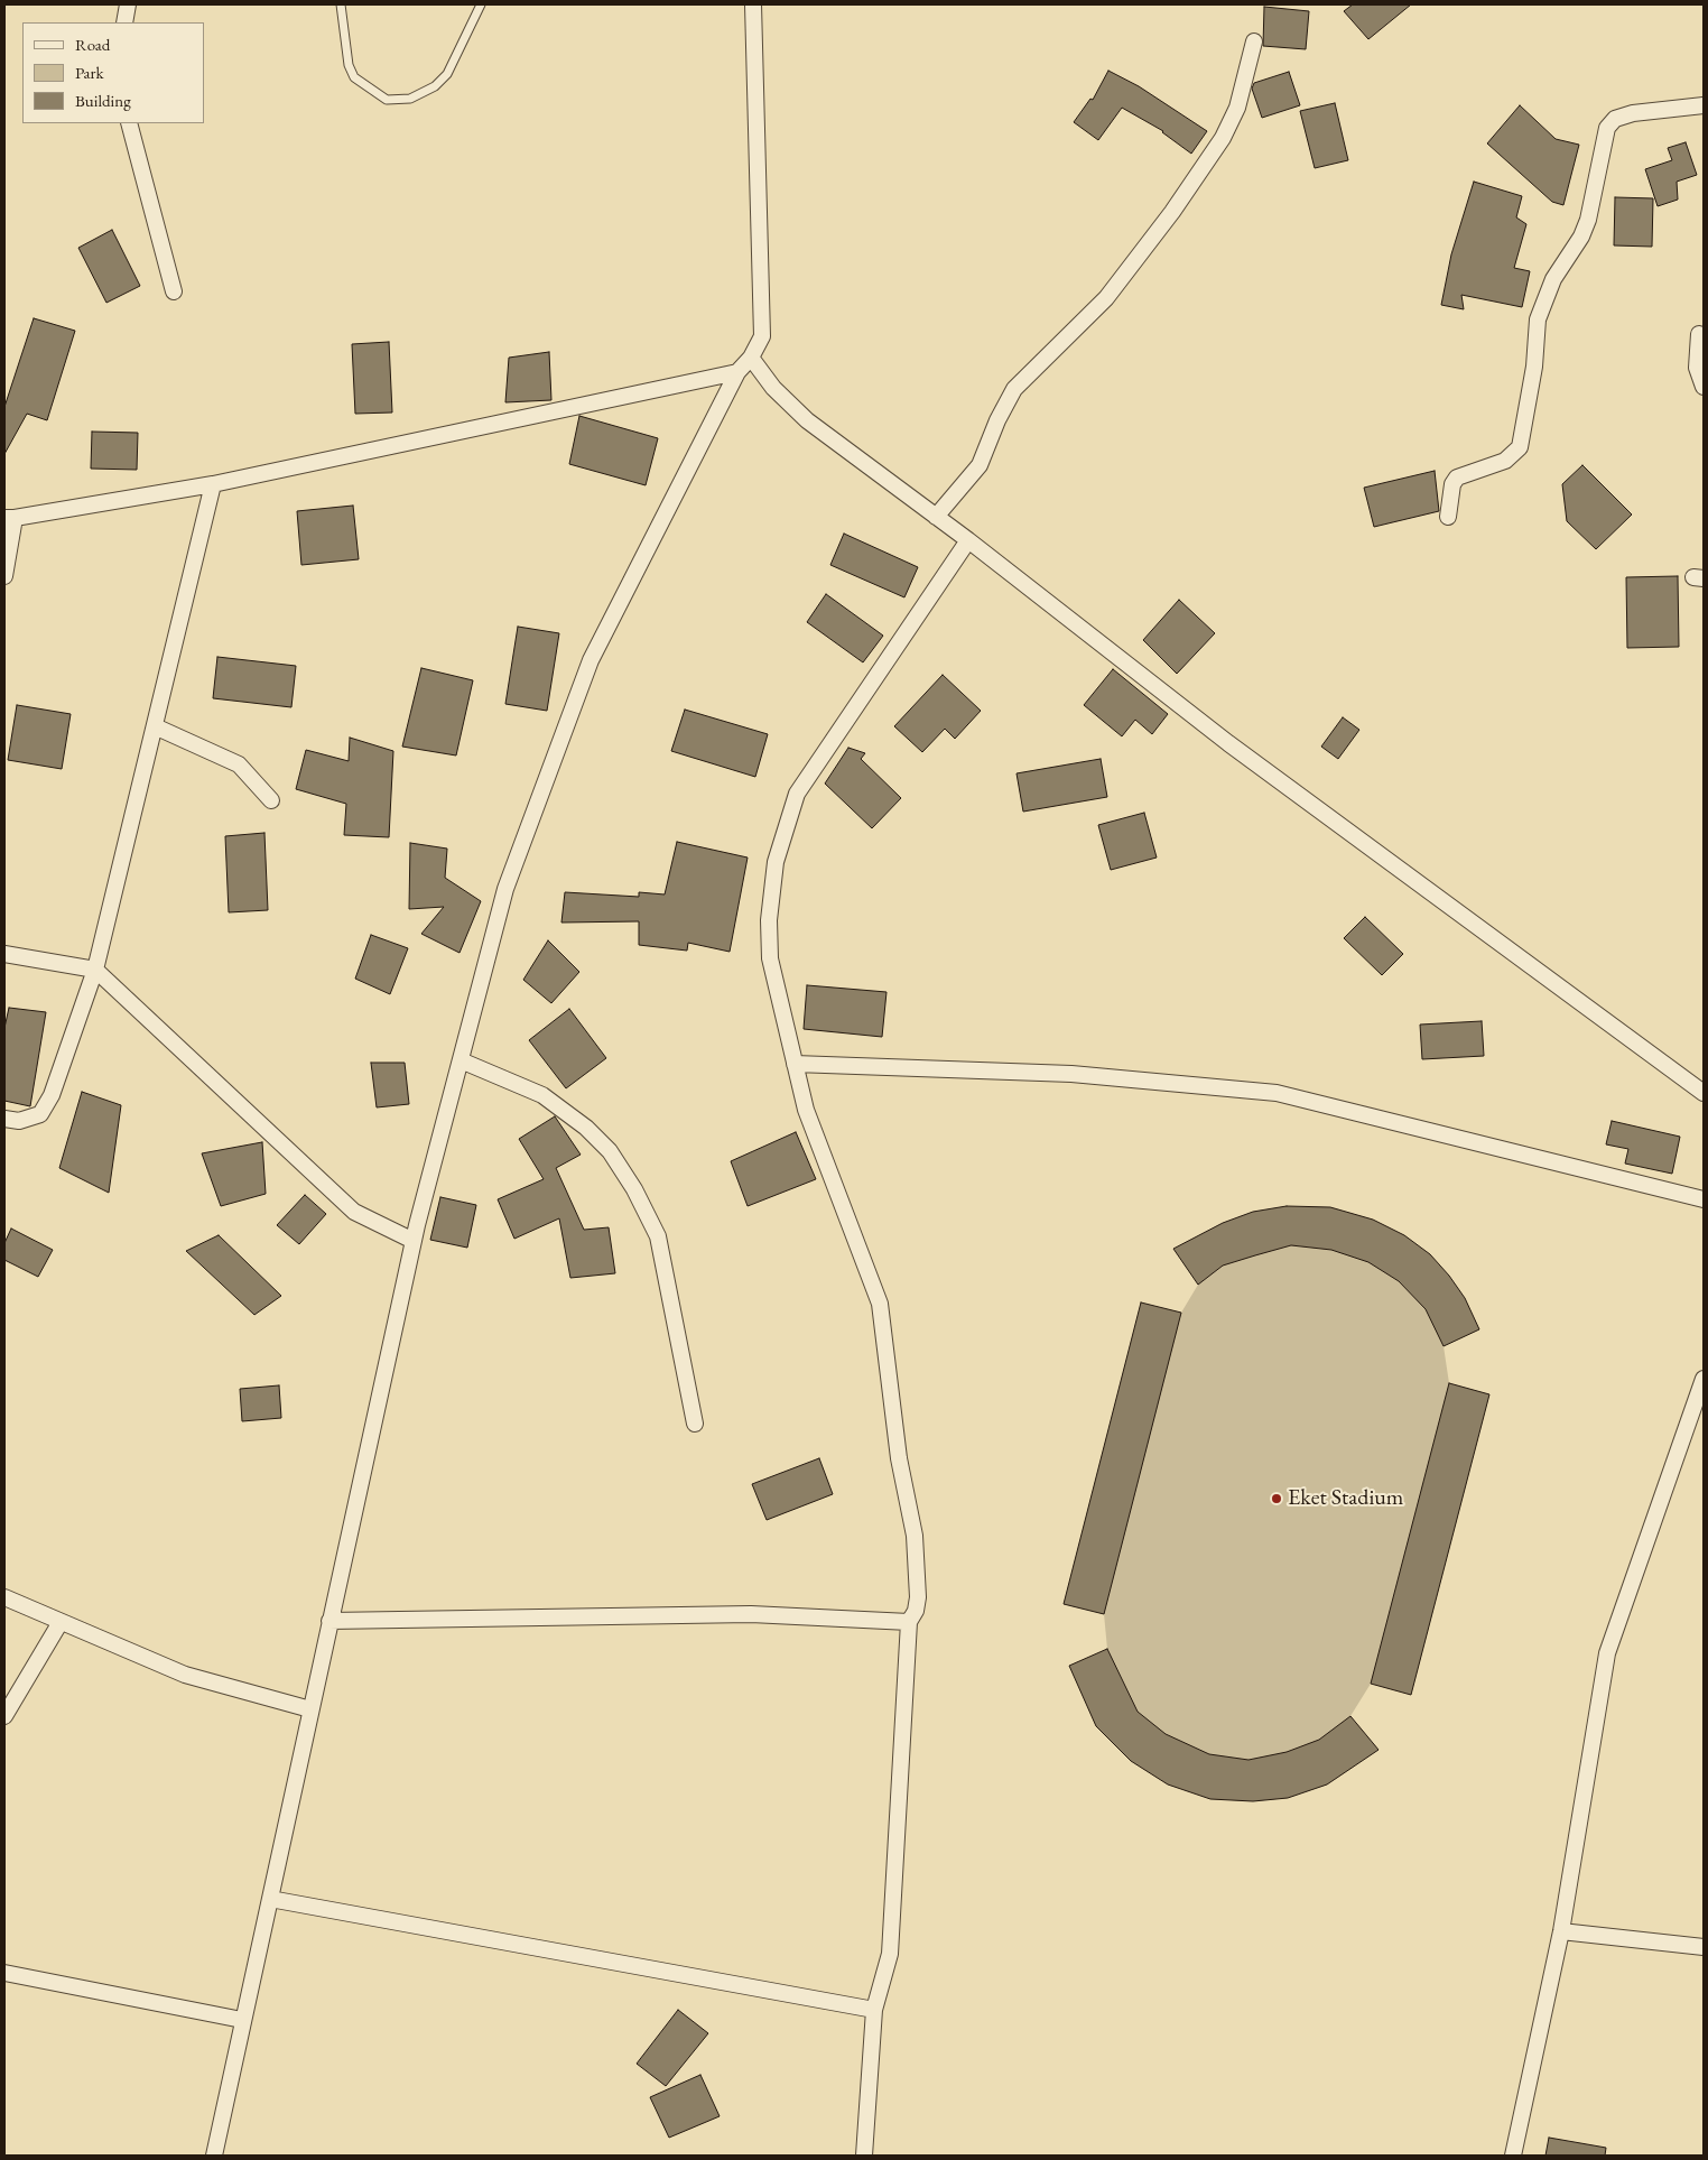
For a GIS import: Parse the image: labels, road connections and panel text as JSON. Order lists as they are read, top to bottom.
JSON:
{
  "places": ["Eket Stadium"],
  "legend": ["Road", "Park", "Building"]
}
